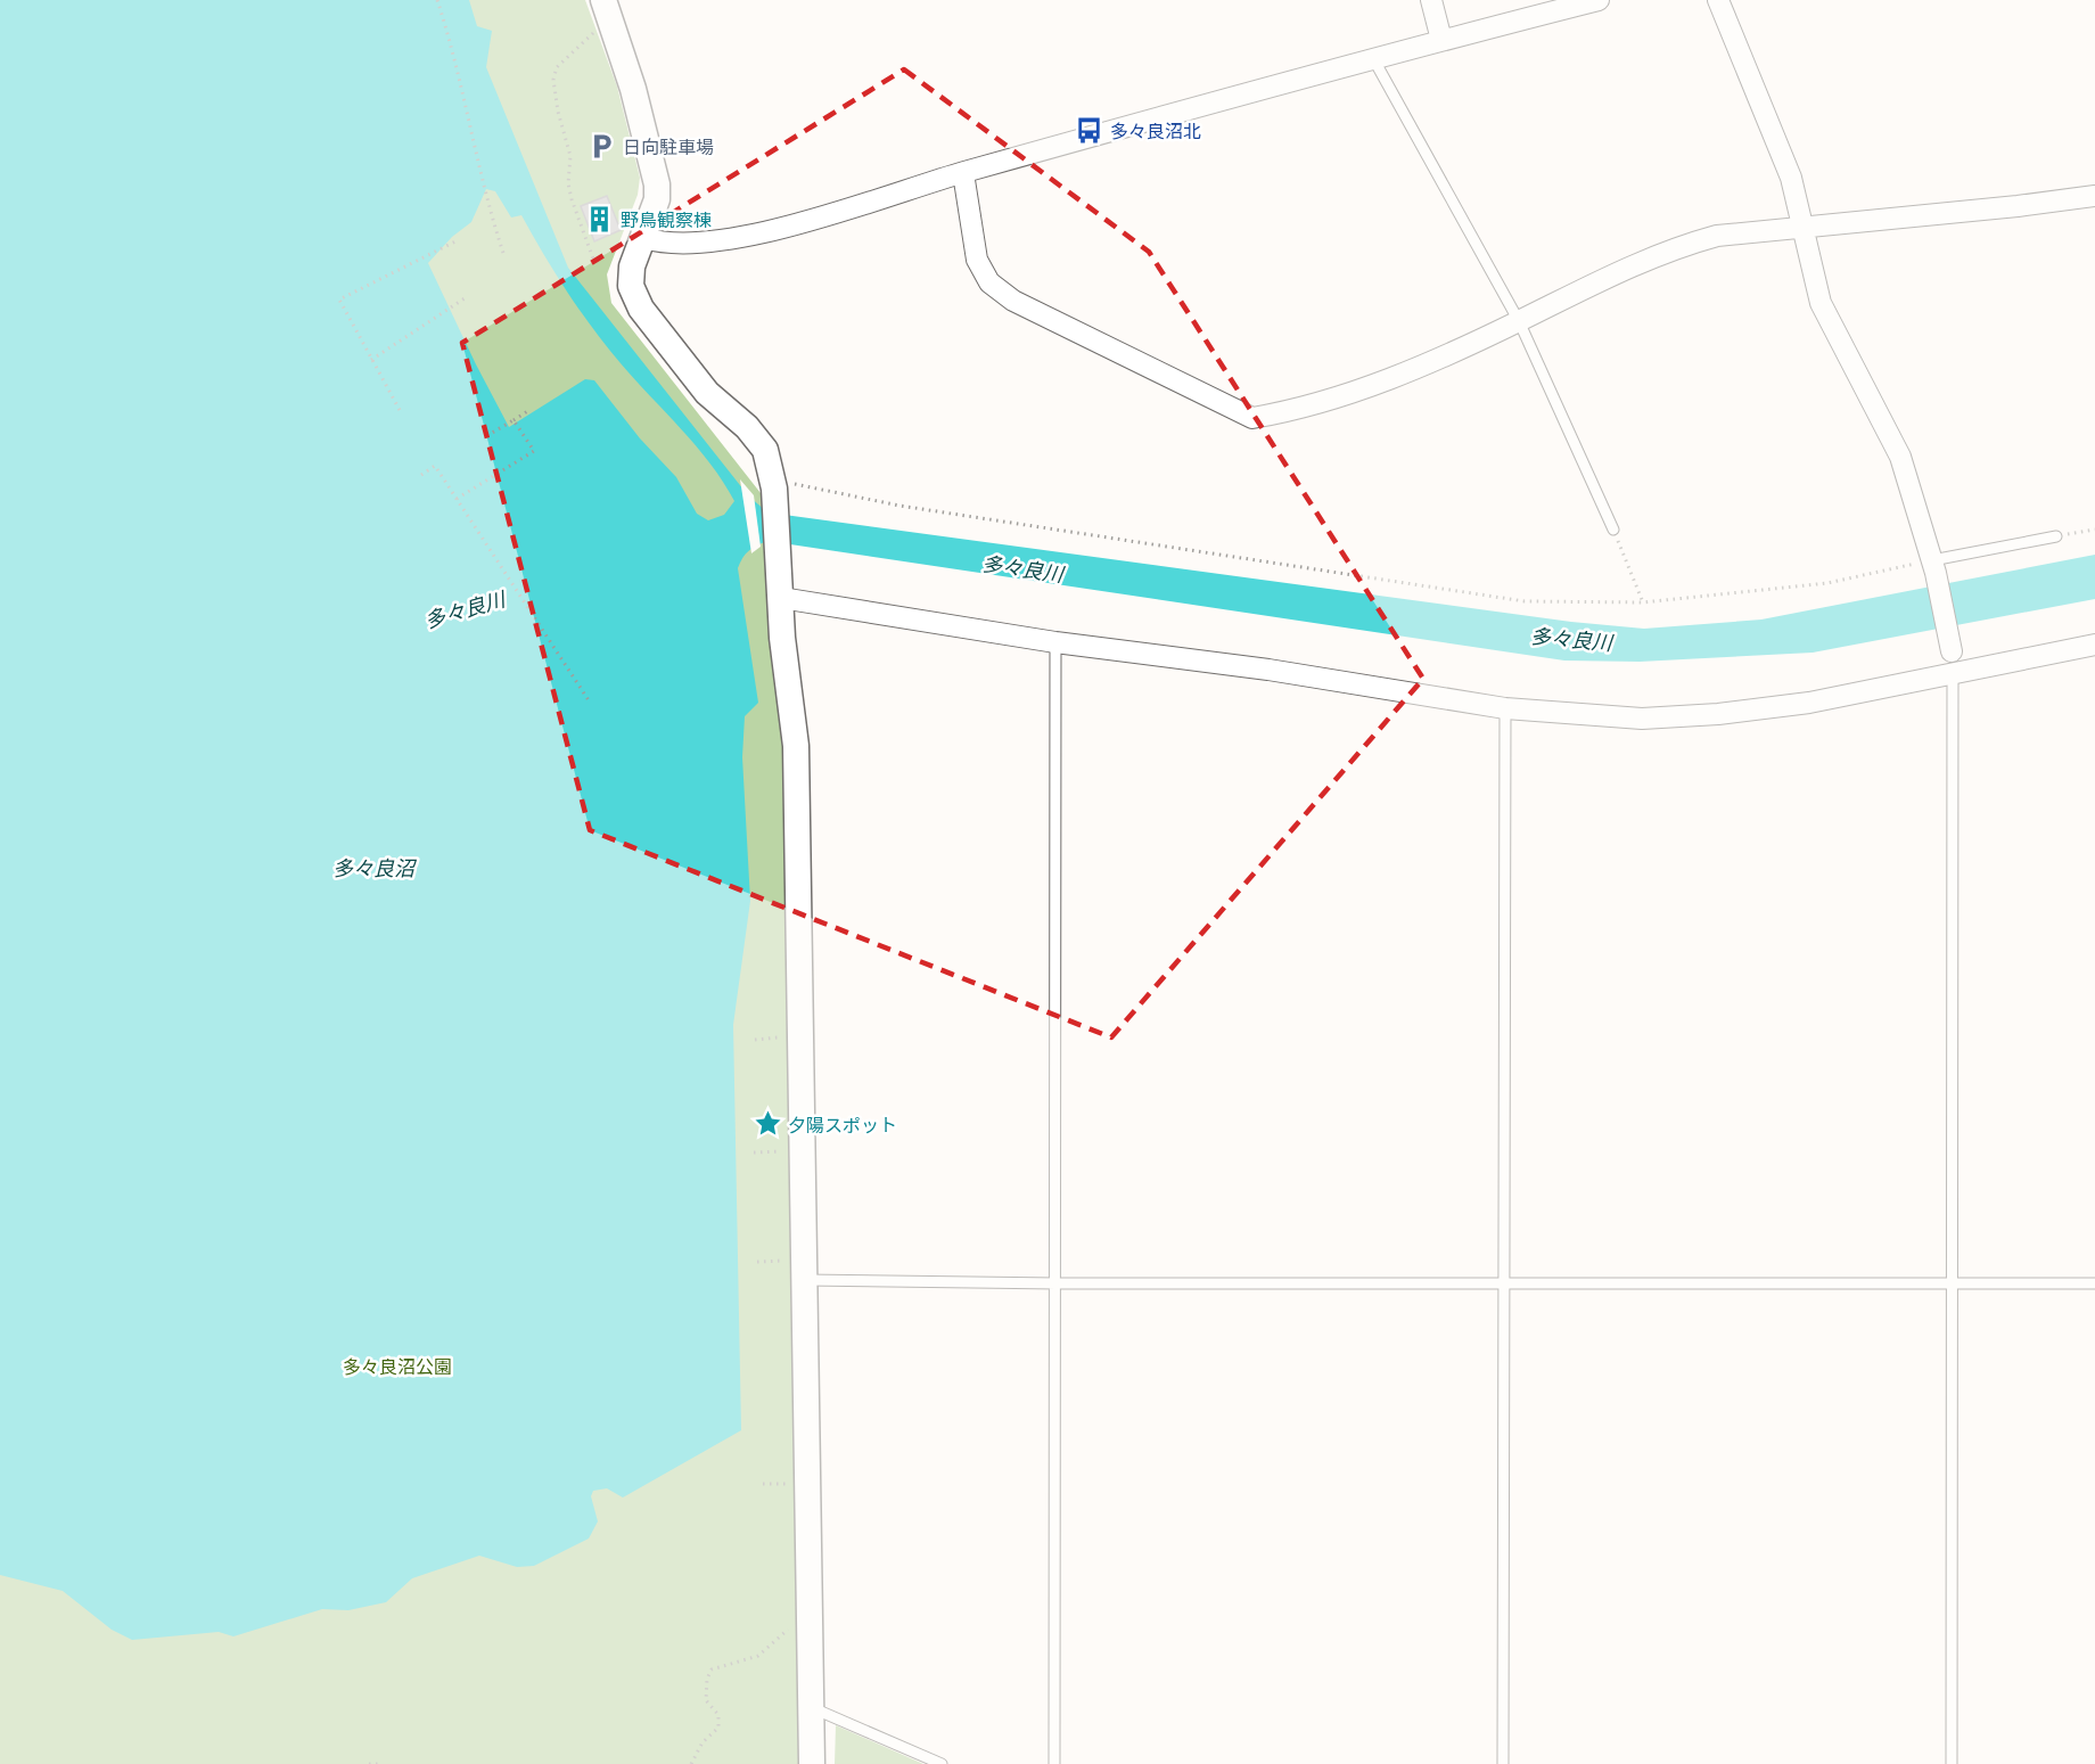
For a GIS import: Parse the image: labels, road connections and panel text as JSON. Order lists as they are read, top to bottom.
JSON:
{
  "water": ["多々良川", "多々良沼"],
  "parks": ["多々良沼公園"],
  "places": {
    "bus stop": ["多々良沼北"],
    "parking": ["日向駐車場"],
    "building": ["野鳥観察棟"],
    "place": ["夕陽スポット"]
  }
}
